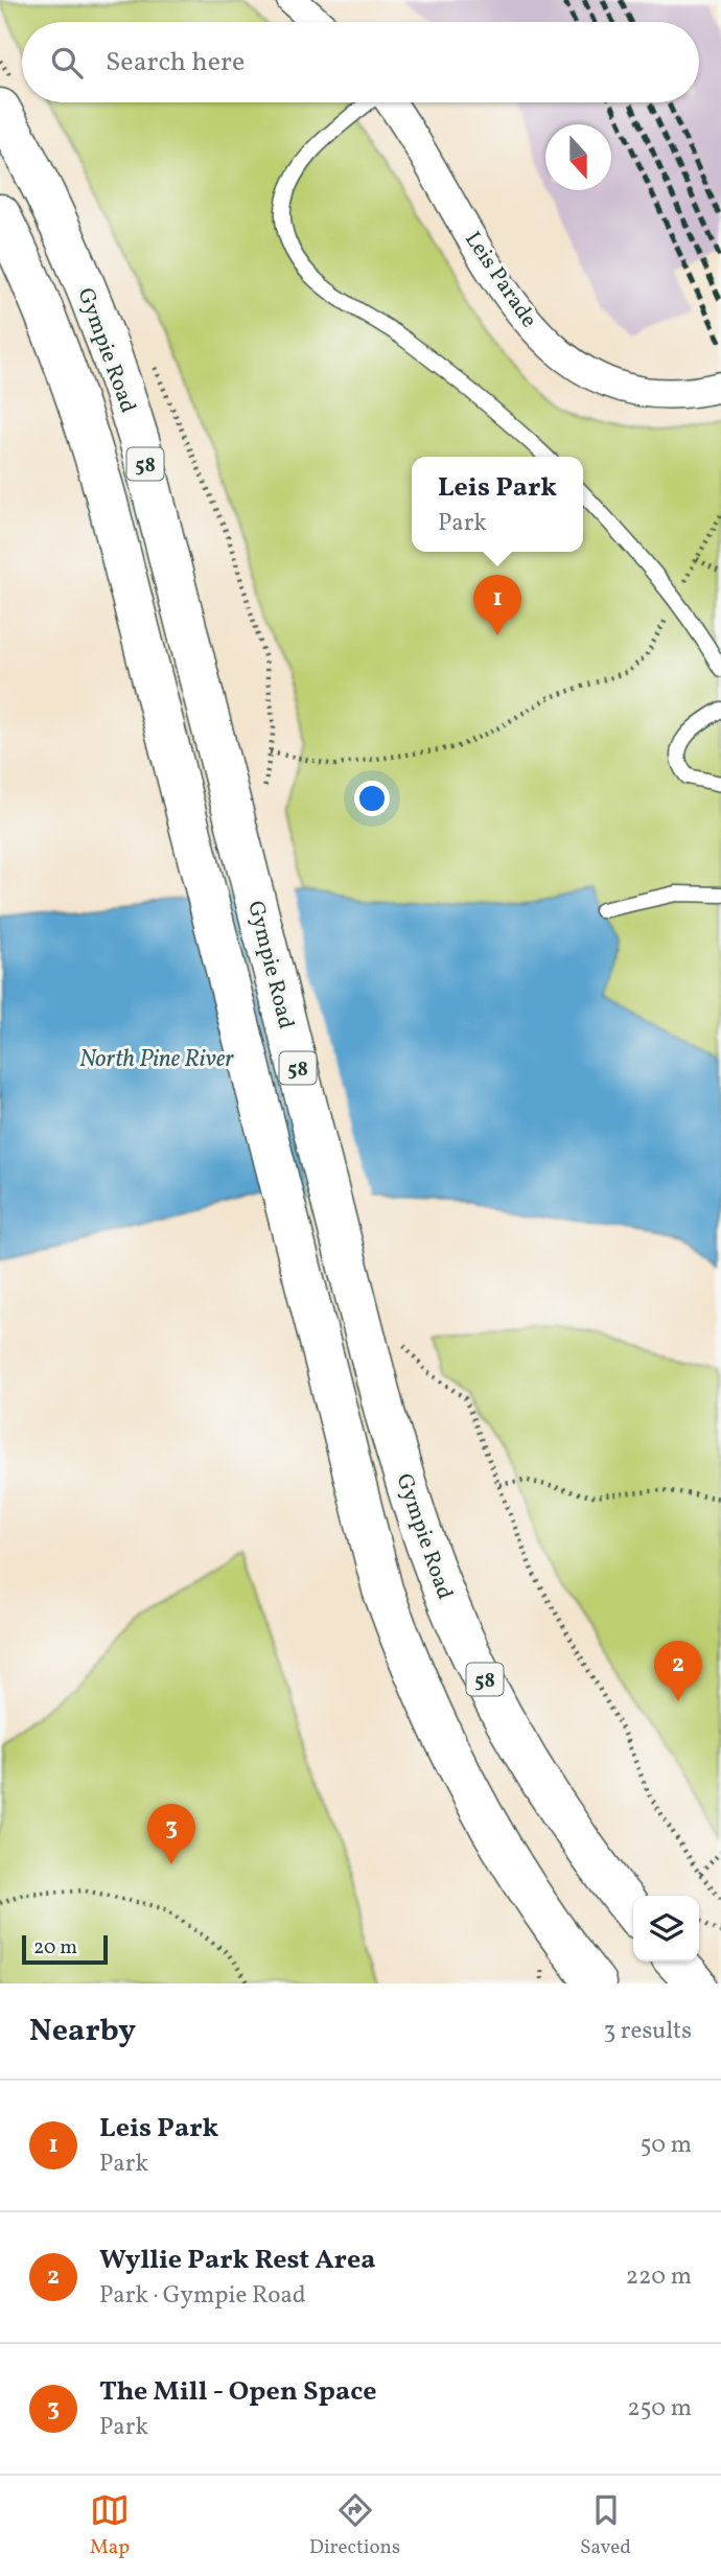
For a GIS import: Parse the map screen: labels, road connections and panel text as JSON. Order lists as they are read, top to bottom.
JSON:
{
  "streets": {
    "highway": ["Gympie Road", "58"],
    "street": ["Leis Parade"]
  },
  "water": ["North Pine River"],
  "scale_bar": "20 m",
  "north": "bottom",
  "page": {
    "search": "Search here",
    "popup": ["Leis Park", "Park"],
    "pins": ["1", "2", "3"],
    "scale": "20 m",
    "heading": ["Nearby", "3 results"],
    "list": [
      {
        "mark": "1",
        "name": "Leis Park",
        "note": "Park",
        "value": "50 m"
      },
      {
        "mark": "2",
        "name": "Wyllie Park Rest Area",
        "note": "Park · Gympie Road",
        "value": "220 m"
      },
      {
        "mark": "3",
        "name": "The Mill - Open Space",
        "note": "Park",
        "value": "250 m"
      }
    ],
    "nav": ["Map", "Directions", "Saved"]
  }
}
